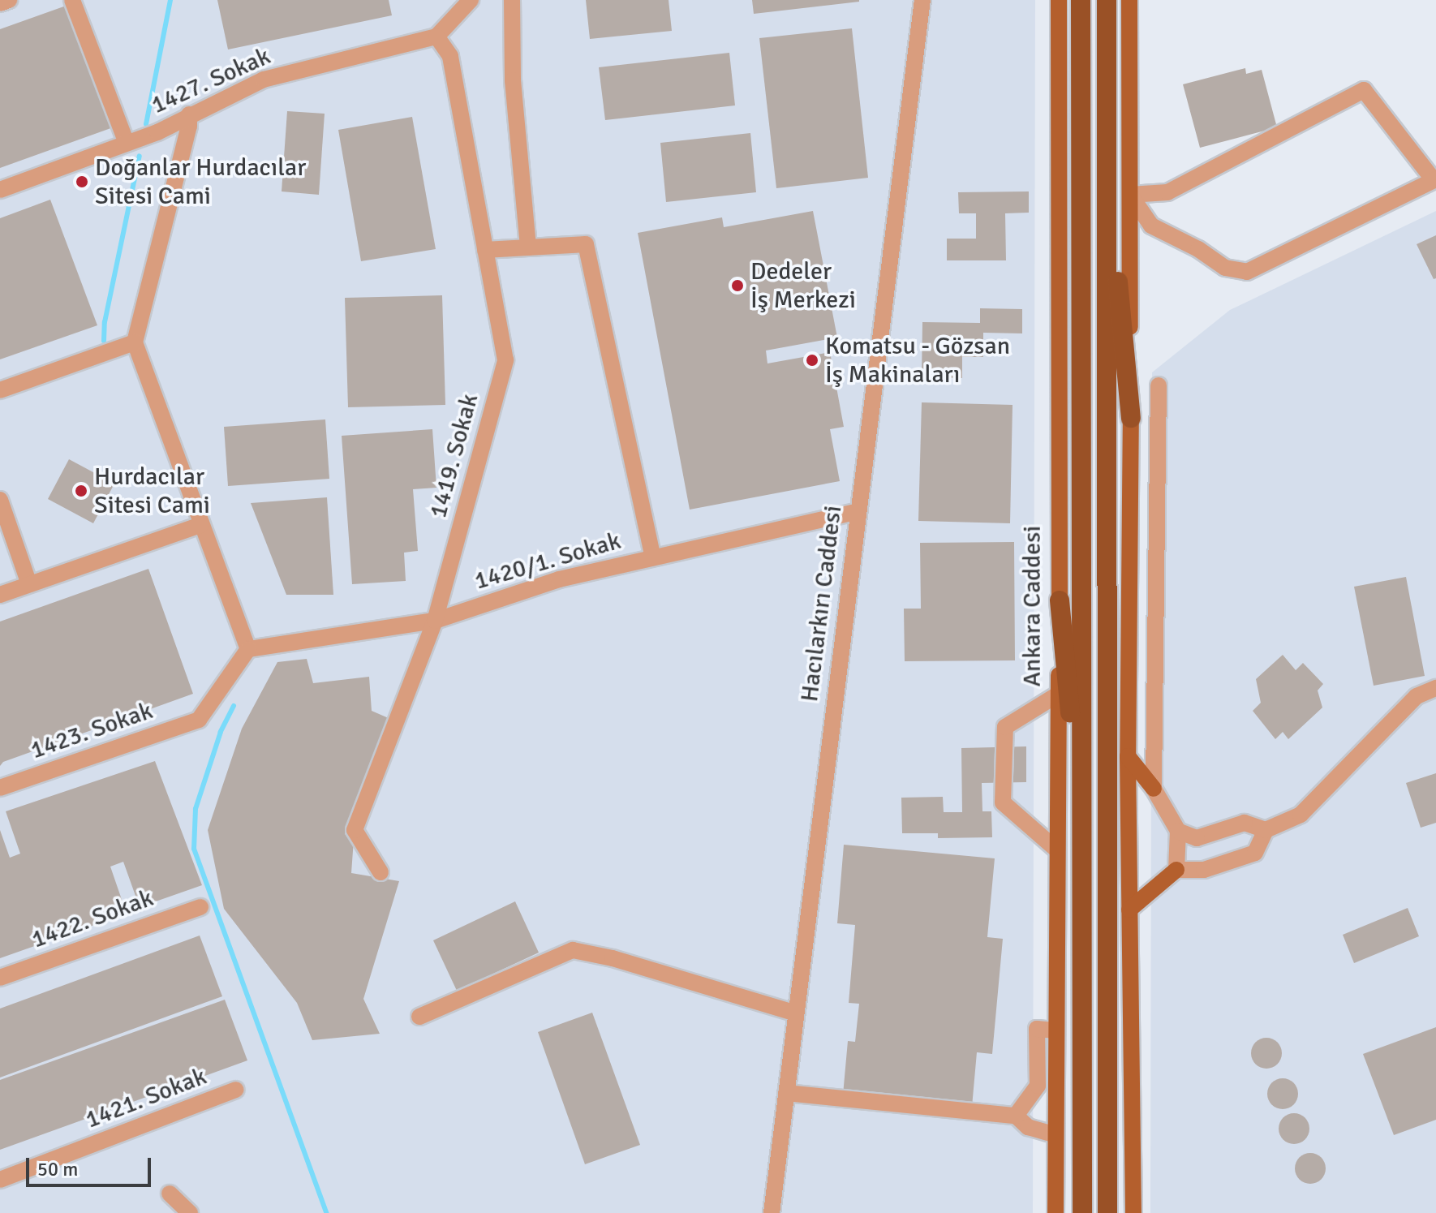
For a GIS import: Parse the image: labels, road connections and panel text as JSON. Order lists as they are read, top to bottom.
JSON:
{
  "streets": {
    "highway": ["Ankara Caddesi"],
    "street": [
      "1427. Sokak",
      "1419. Sokak",
      "1420/1. Sokak",
      "Hacılarkırı Caddesi",
      "1423. Sokak",
      "1422. Sokak",
      "1421. Sokak"
    ]
  },
  "crossings": [
    ["1427. Sokak", "1419. Sokak"],
    ["1419. Sokak", "1420/1. Sokak"],
    ["1420/1. Sokak", "Hacılarkırı Caddesi"],
    ["1420/1. Sokak", "1423. Sokak"]
  ],
  "places": [
    "Doğanlar Hurdacılar Sitesi Cami",
    "Dedeler İş Merkezi",
    "Komatsu - Gözsan İş Makinaları",
    "Hurdacılar Sitesi Cami"
  ],
  "scale_bar": "50 m"
}
